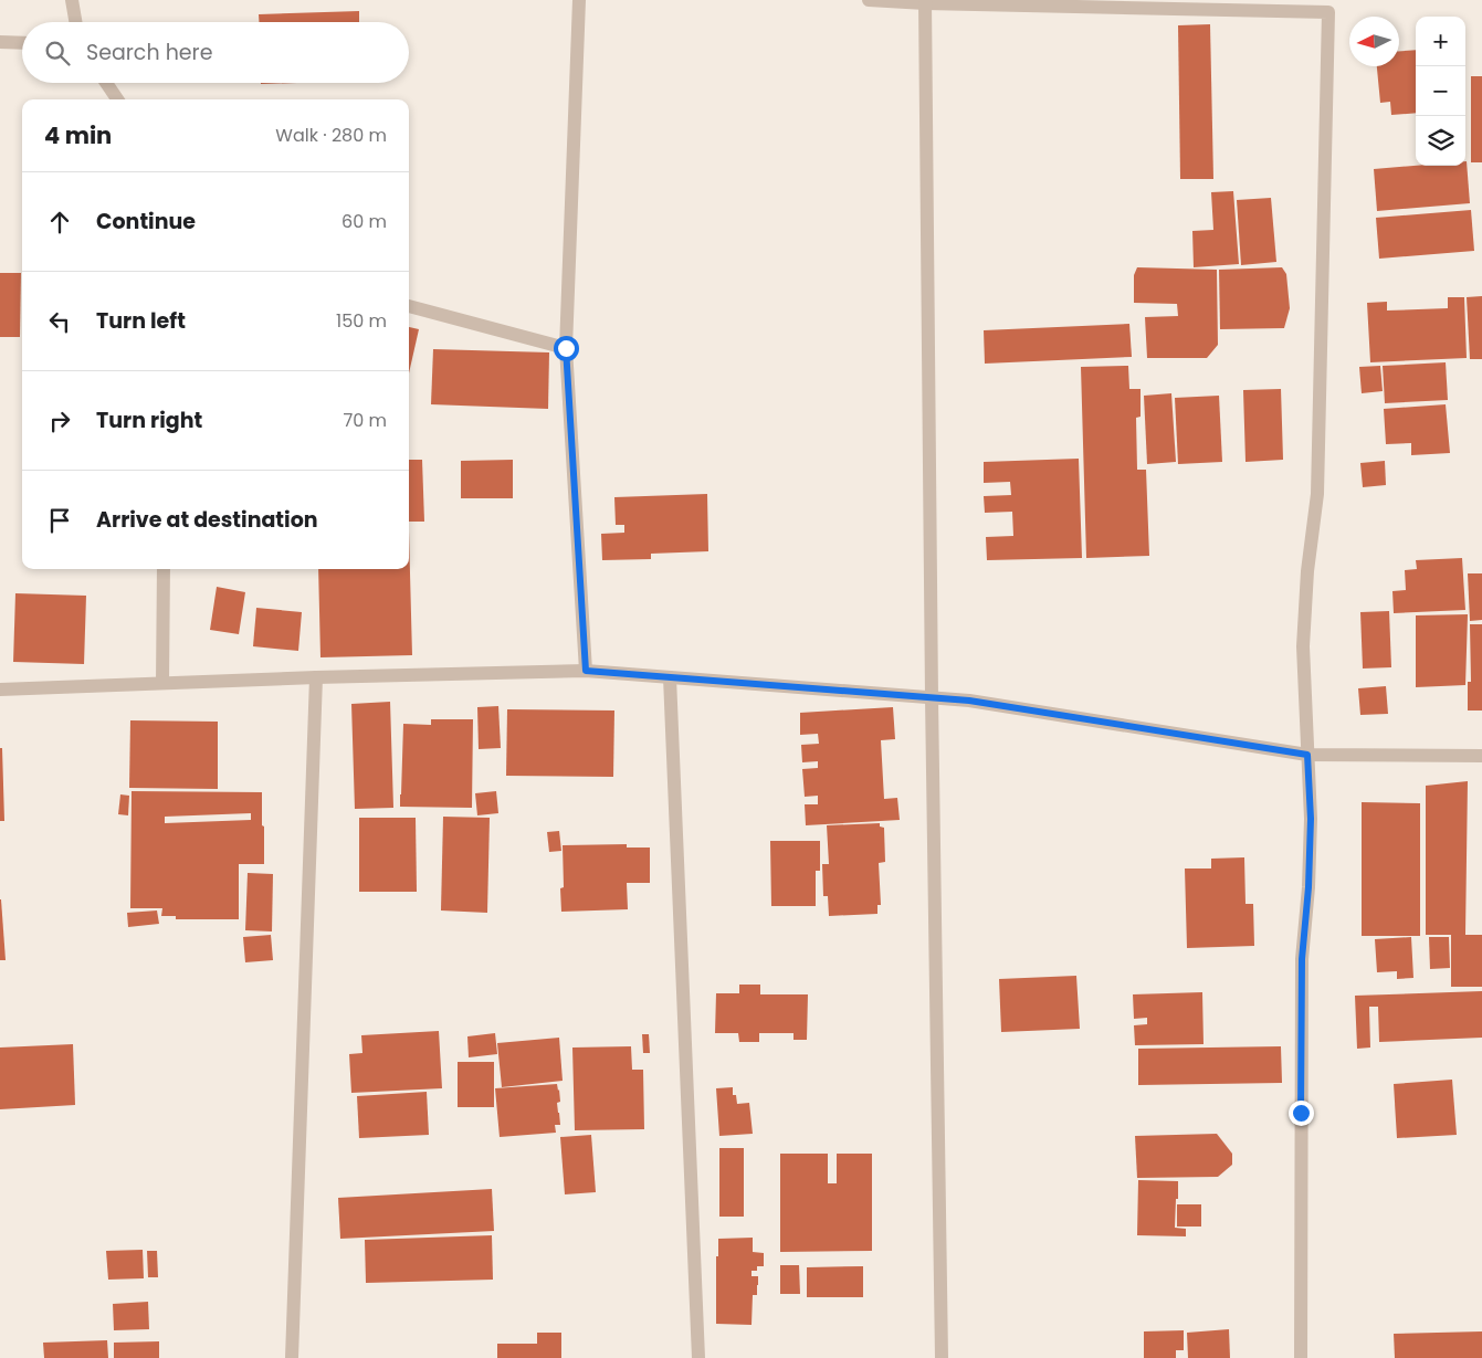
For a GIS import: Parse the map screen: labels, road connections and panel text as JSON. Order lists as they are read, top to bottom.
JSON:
{
  "north": "left",
  "page": {
    "map_buttons": ["+", "−"],
    "search": "Search here",
    "heading": ["4 min", "Walk · 280 m"],
    "list": [
      ["Continue", "60 m"],
      ["Turn left", "150 m"],
      ["Turn right", "70 m"],
      "Arrive at destination"
    ]
  }
}
